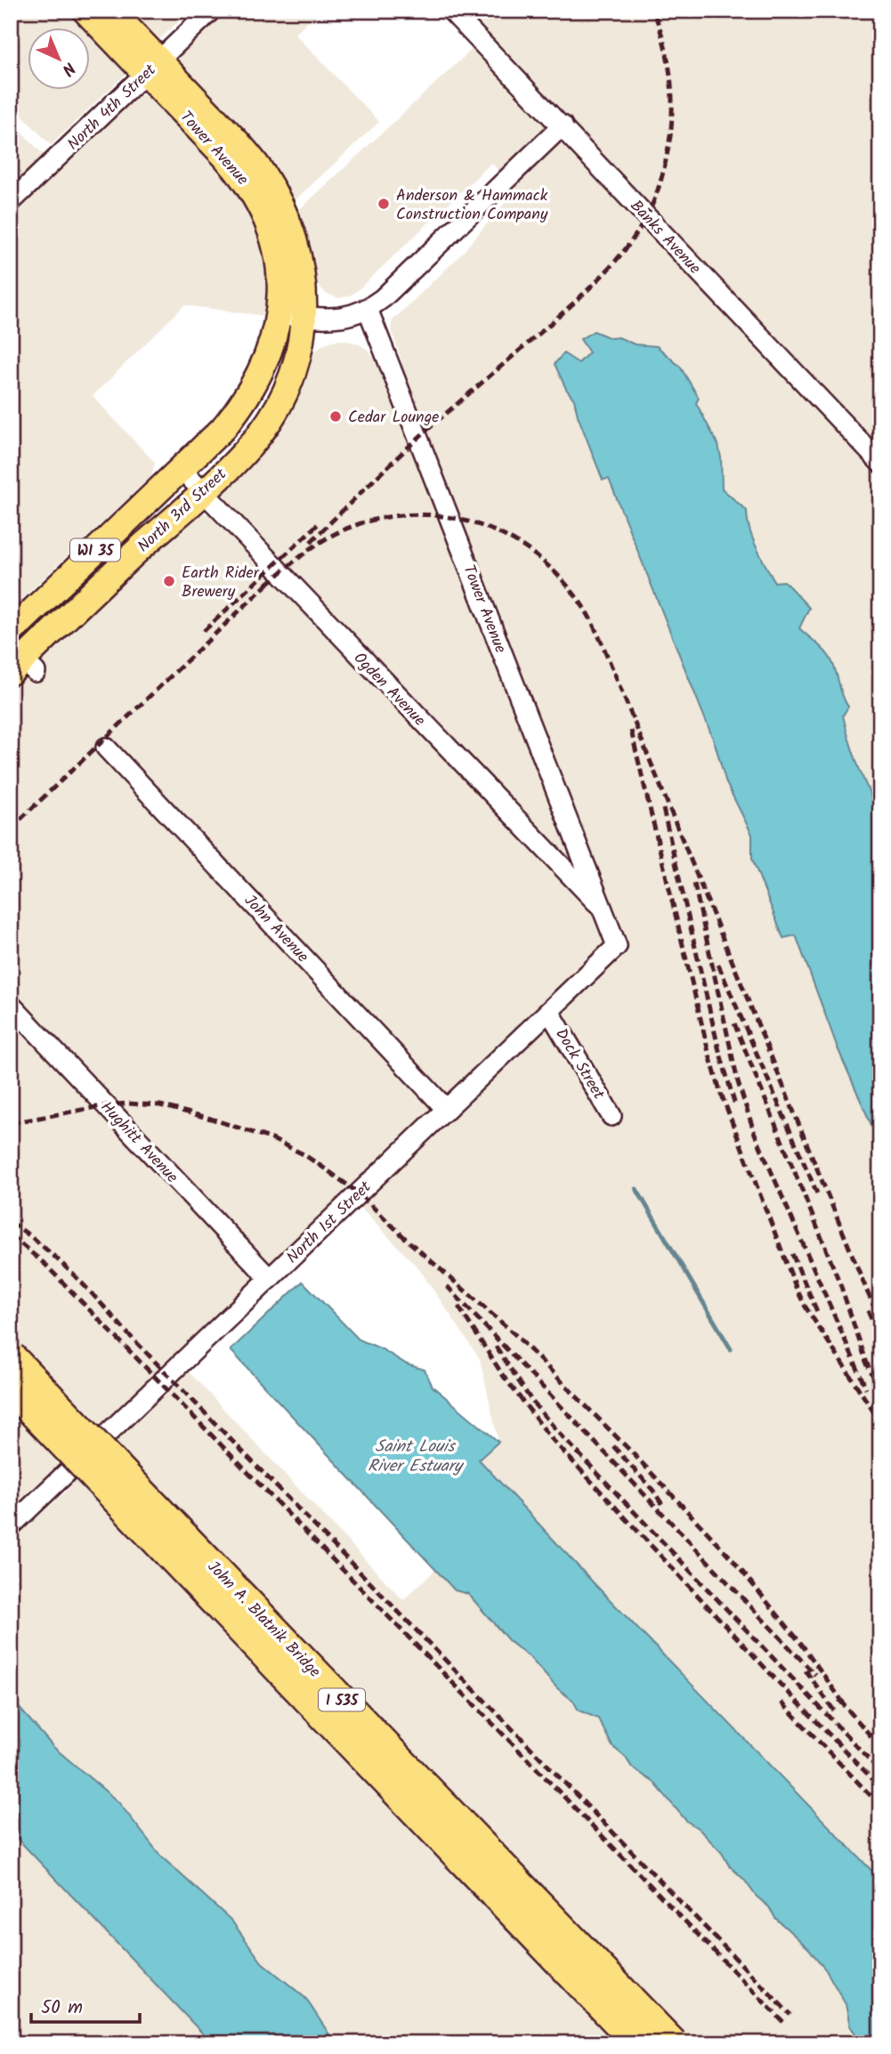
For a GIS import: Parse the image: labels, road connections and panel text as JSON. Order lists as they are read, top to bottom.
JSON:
{
  "streets": {
    "highway": ["John A. Blatnik Bridge", "I 535"],
    "main road": ["Tower Avenue", "North 3rd Street", "WI 35"],
    "street": [
      "North 4th Street",
      "Banks Avenue",
      "Ogden Avenue",
      "John Avenue",
      "Dock Street",
      "Hughitt Avenue",
      "North 1st Street"
    ]
  },
  "crossings": [
    ["North 4th Street", "Tower Avenue"],
    ["Tower Avenue", "North 3rd Street"],
    ["Tower Avenue", "Ogden Avenue"],
    ["Tower Avenue", "North 1st Street"],
    ["North 3rd Street", "Ogden Avenue"],
    ["Ogden Avenue", "North 1st Street"],
    ["John Avenue", "North 1st Street"],
    ["Dock Street", "North 1st Street"],
    ["Hughitt Avenue", "North 1st Street"]
  ],
  "water": ["Saint Louis River Estuary"],
  "places": ["Anderson & Hammack Construction Company", "Cedar Lounge", "Earth Rider Brewery"],
  "scale_bar": "50 m",
  "north": "bottom right"
}
